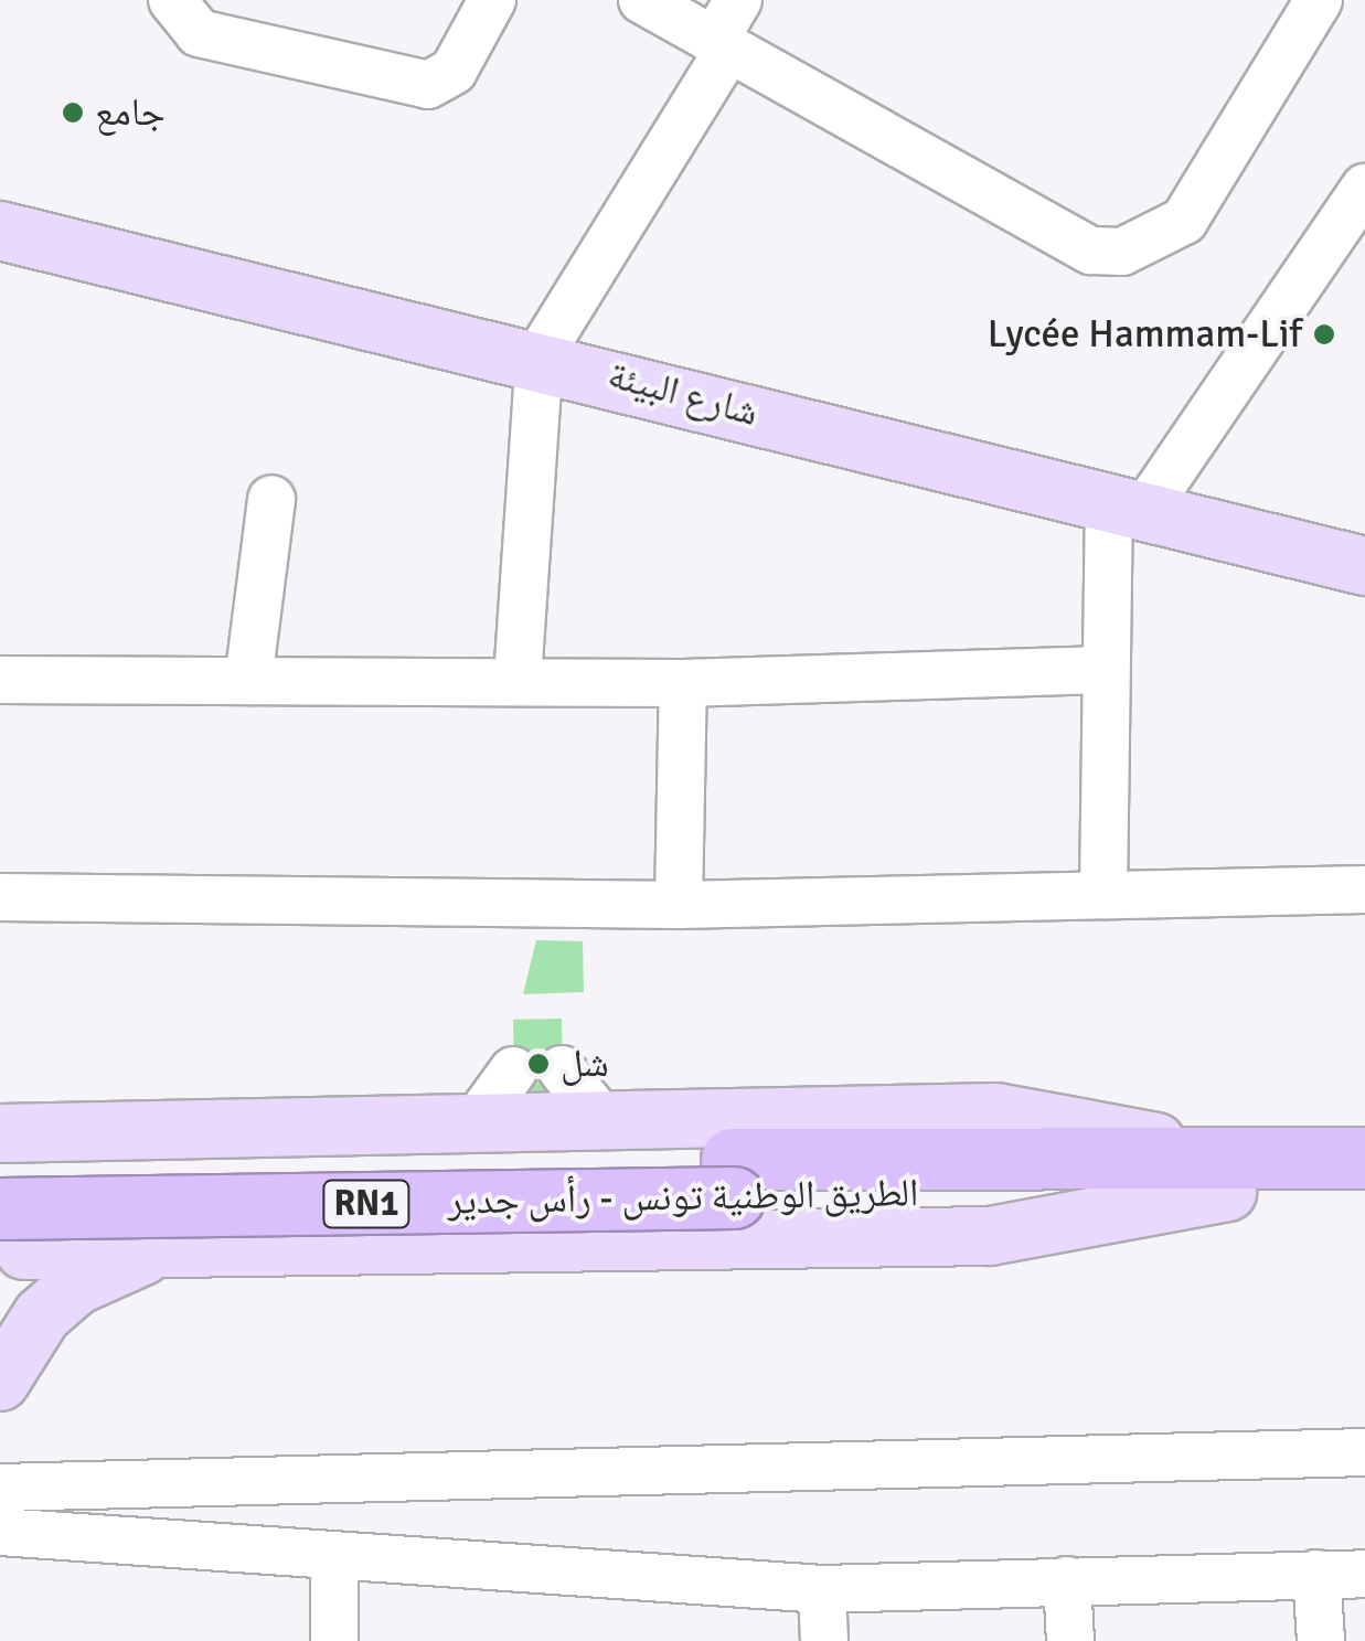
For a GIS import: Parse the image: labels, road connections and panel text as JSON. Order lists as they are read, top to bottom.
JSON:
{
  "streets": {
    "highway": ["الطريق الوطنية تونس - رأس جدير", "RN1"],
    "main road": ["شارع البيئة"]
  },
  "places": ["جامع", "Lycée Hammam-Lif", "شل"]
}
